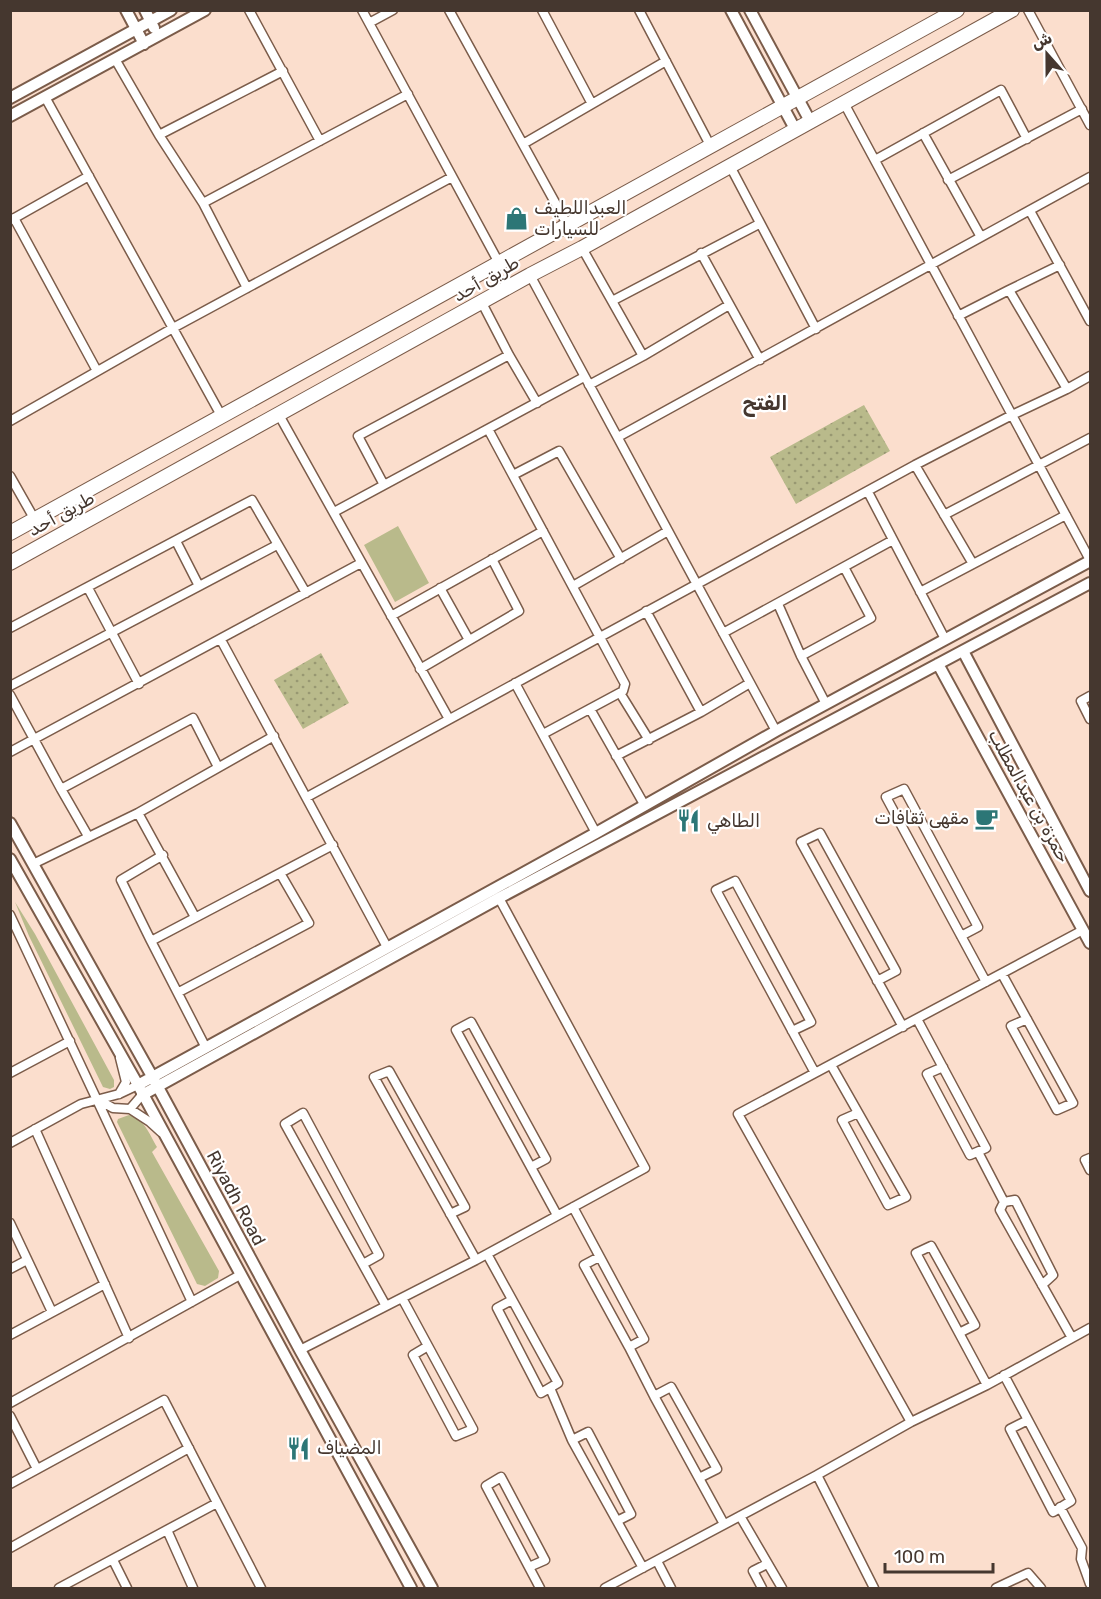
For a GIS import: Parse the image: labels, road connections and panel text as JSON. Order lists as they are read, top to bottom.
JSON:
{
  "streets": {
    "main road": ["طريق أحد"],
    "street": ["حمزة بن عبدالمطلب", "Riyadh Road"]
  },
  "districts": ["الفتح"],
  "places": {
    "shop": ["العبداللطيف للسيارات"],
    "cafe": ["مقهى ثقافات"],
    "restaurant": ["الطاهي", "المضياف"]
  },
  "scale_bar": "100 m",
  "north": "top"
}
